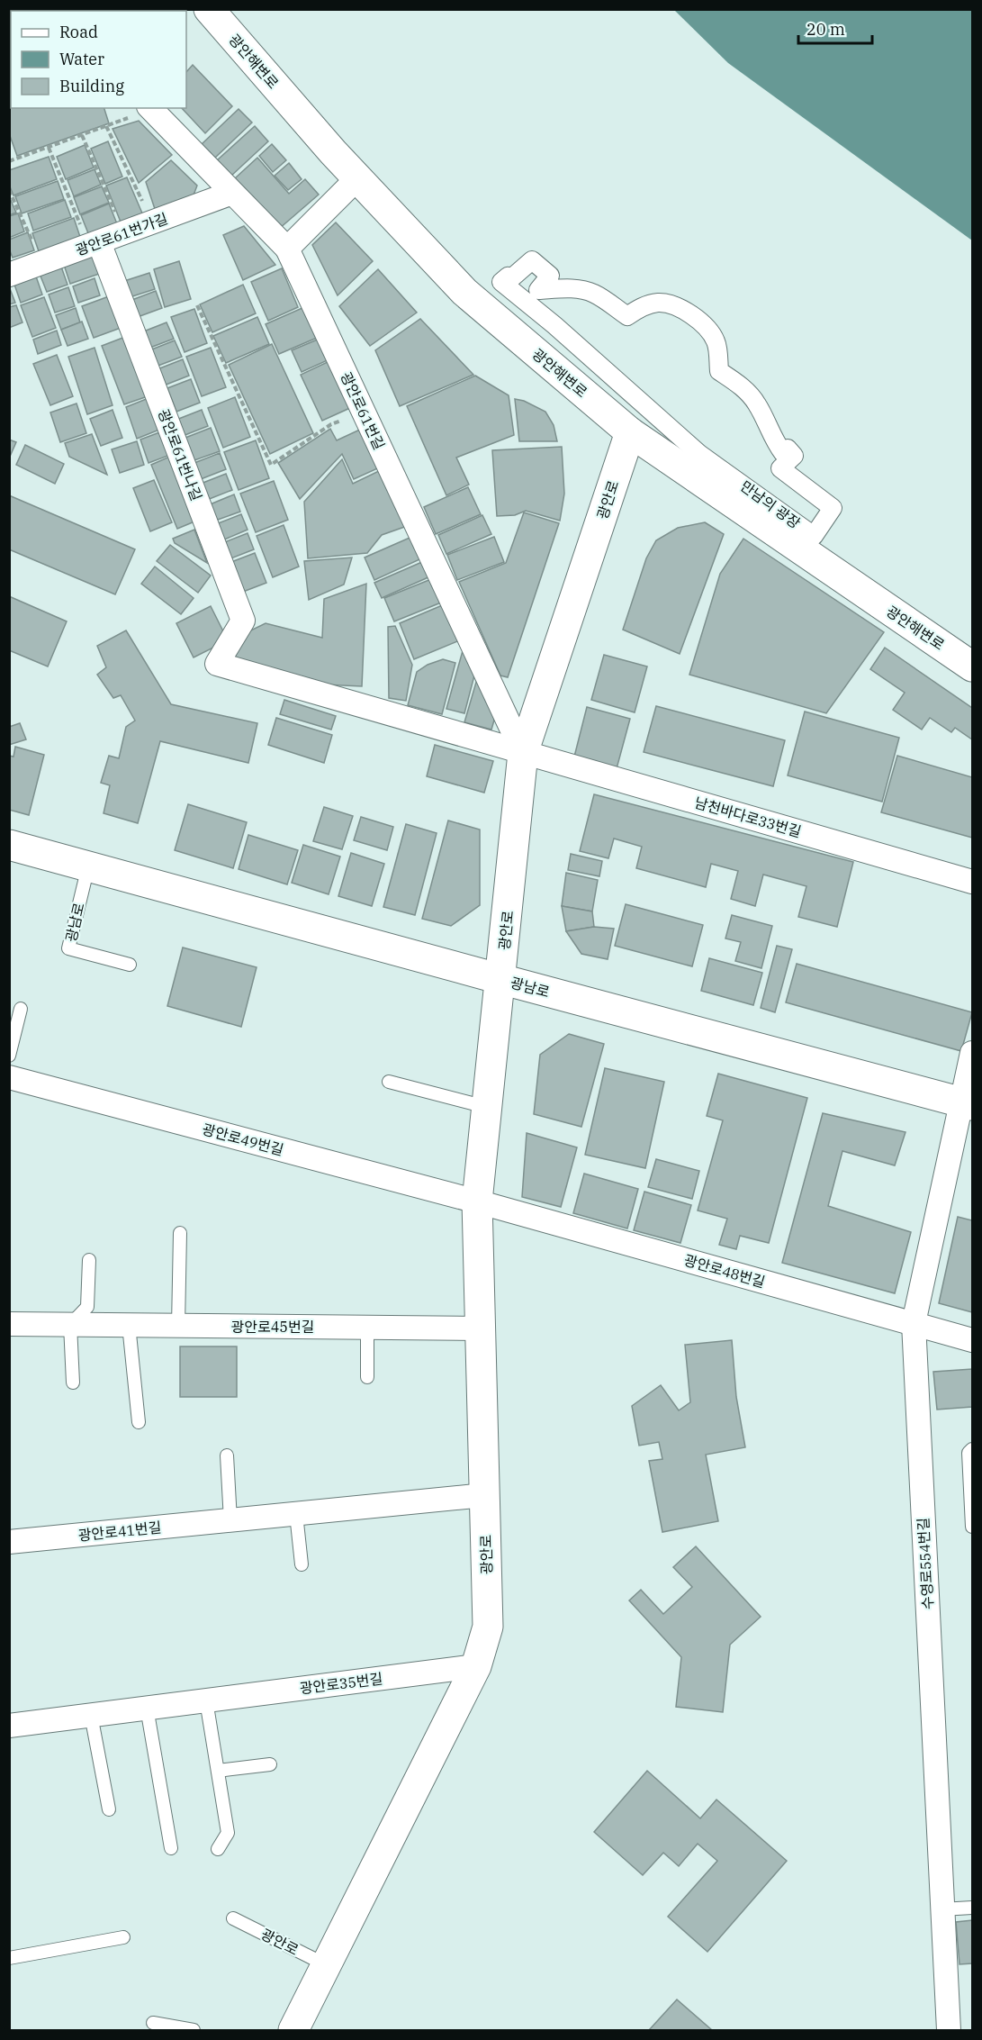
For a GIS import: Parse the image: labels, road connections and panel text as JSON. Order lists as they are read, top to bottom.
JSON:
{
  "streets": {
    "main road": ["광안해변로", "광안로", "광남로"],
    "street": [
      "광안로61번가길",
      "광안로61번길",
      "광안로61번나길",
      "만남의 광장",
      "남천바다로33번길",
      "광안로49번길",
      "광안로48번길",
      "광안로45번길",
      "광안로41번길",
      "수영로554번길",
      "광안로35번길"
    ]
  },
  "crossings": [
    ["광안해변로", "광안로"],
    ["광안로61번가길", "광안로61번길"],
    ["광안로61번가길", "광안로61번나길"],
    ["광안로61번길", "광안로61번나길"],
    ["광안로61번길", "광안로"],
    ["광안로61번길", "남천바다로33번길"],
    ["광안로61번나길", "광안로"],
    ["광안로61번나길", "남천바다로33번길"],
    ["광안로", "남천바다로33번길"],
    ["광안로", "광남로"],
    ["광안로", "광안로49번길"],
    ["광안로", "광안로48번길"],
    ["광안로", "광안로45번길"],
    ["광안로", "광안로41번길"],
    ["광안로", "광안로35번길"],
    ["광남로", "수영로554번길"],
    ["광안로49번길", "광안로48번길"],
    ["광안로48번길", "수영로554번길"]
  ],
  "legend": ["Road", "Water", "Building"],
  "scale_bar": "20 m"
}
